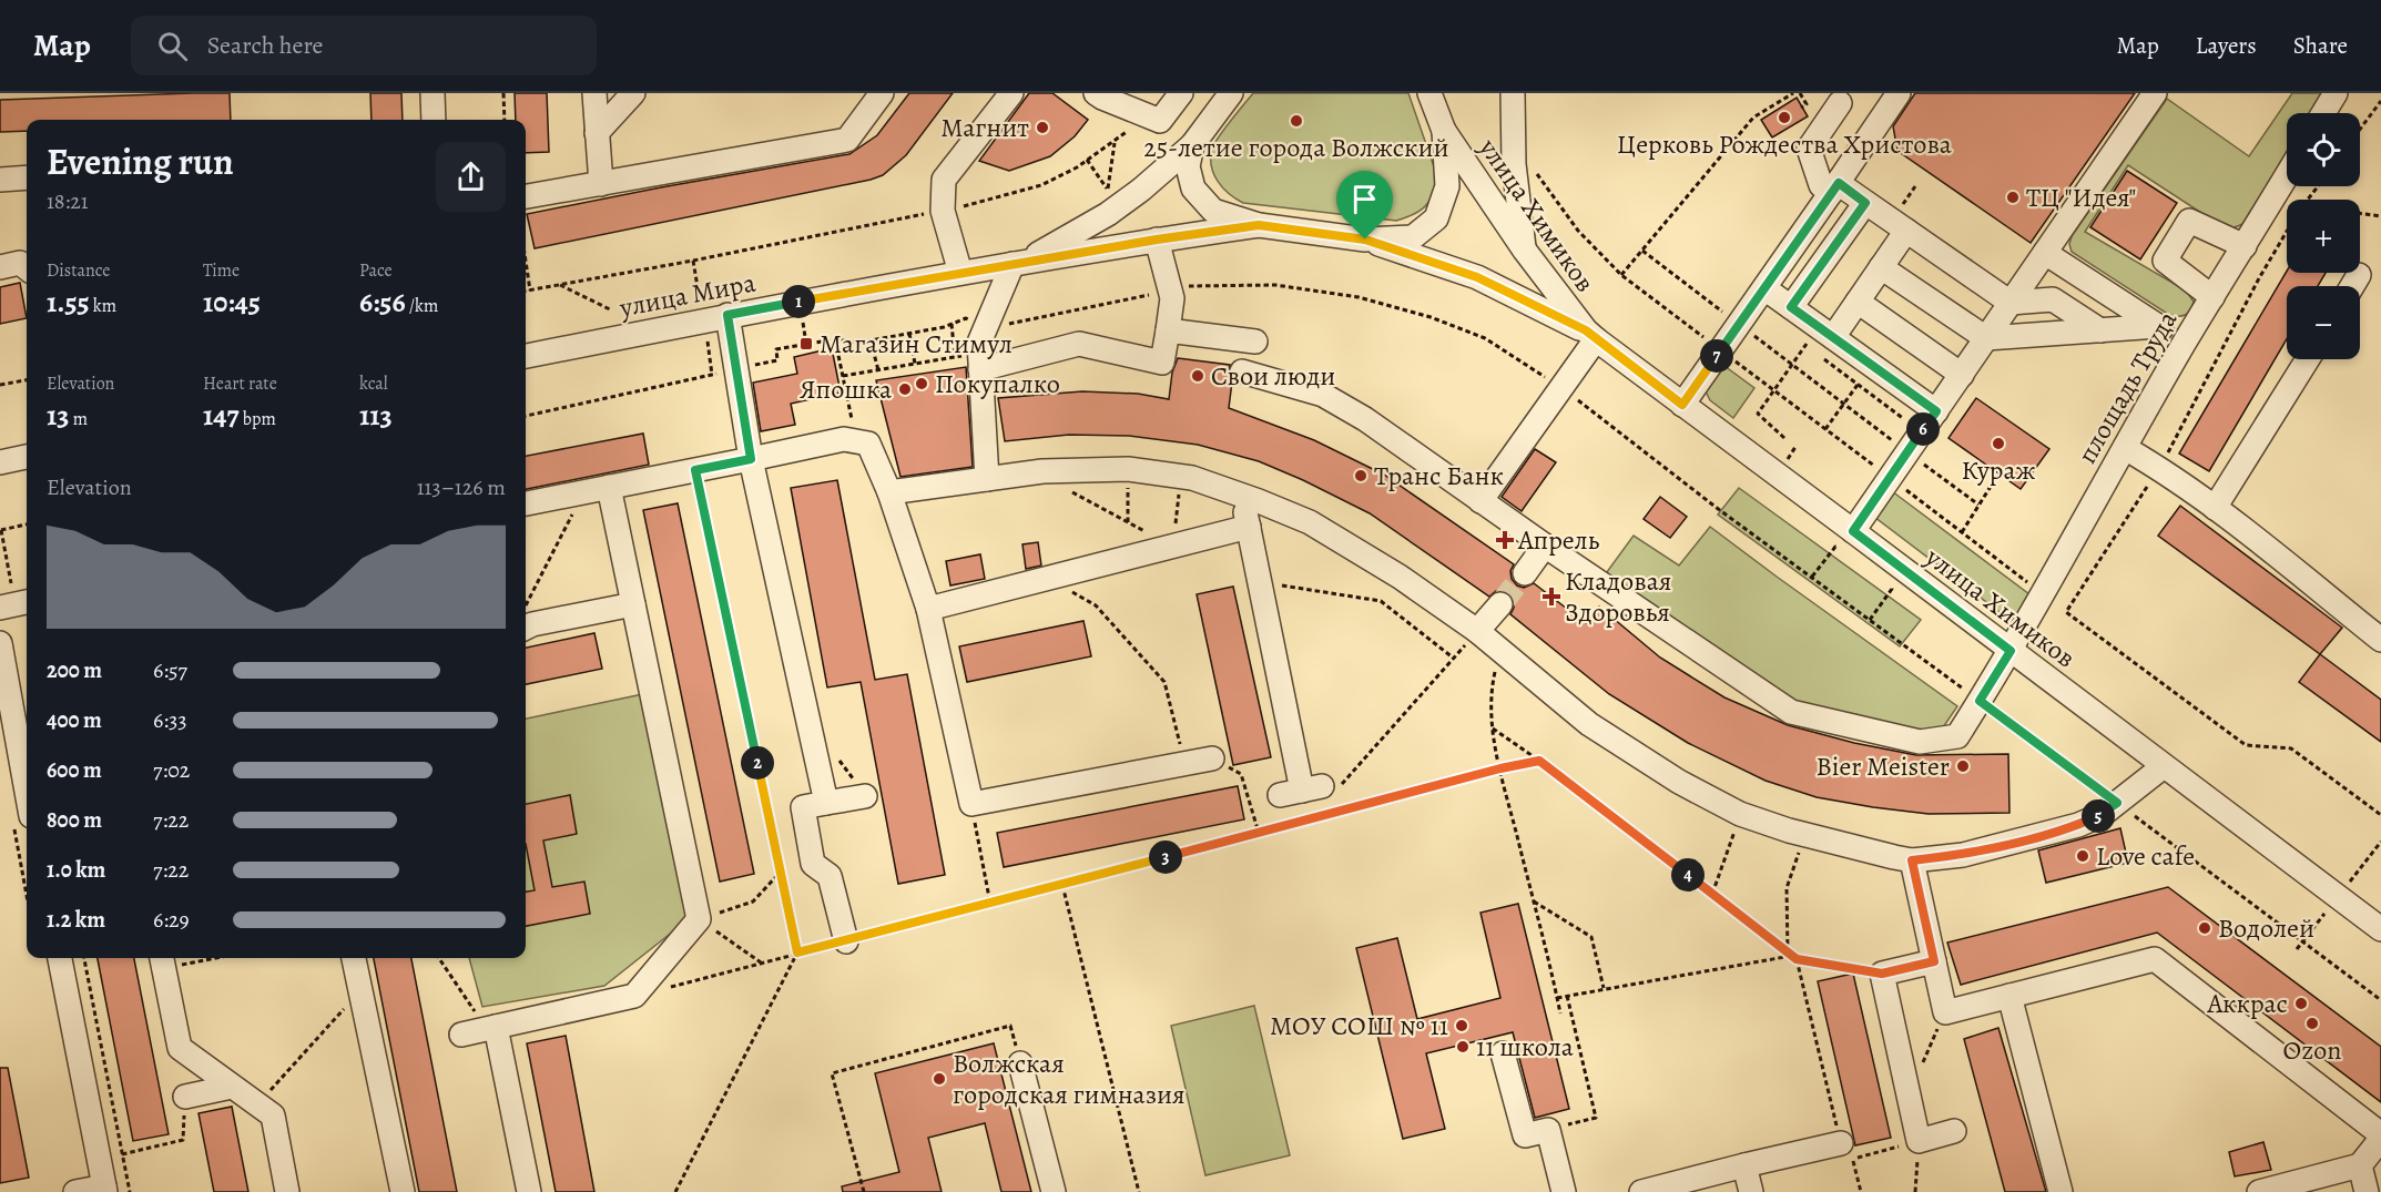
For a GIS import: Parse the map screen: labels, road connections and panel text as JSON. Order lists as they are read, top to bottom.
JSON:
{
  "streets": {
    "street": ["улица Химиков", "улица Мира", "площадь Труда"]
  },
  "crossings": [
    ["улица Химиков", "площадь Труда"]
  ],
  "places": {
    "other": [
      "Церковь Рождества Христова",
      "25-летие города Волжский",
      "Магнит",
      "ТЦ \"Идея\"",
      "Свои люди",
      "Покупалко",
      "Япошка",
      "Кураж",
      "Транс Банк",
      "Bier Meister",
      "Love cafe",
      "Водолей",
      "Аккрас",
      "Ozon",
      "МОУ СОШ № 11",
      "11 школа",
      "Волжская городская гимназия"
    ],
    "transit": ["Магазин Стимул"],
    "health": ["Апрель", "Кладовая Здоровья"]
  },
  "page": {
    "header": "Map",
    "search": "Search here",
    "nav": ["Map", "Layers", "Share"],
    "map_buttons": ["+", "−"],
    "heading": ["Evening run", "18:21"],
    "stats": [
      ["Distance", "1.55 km"],
      ["Time", "10:45"],
      ["Pace", "6:56 /km"],
      ["Elevation", "13 m"],
      ["Heart rate", "147 bpm"],
      ["kcal", "113"]
    ],
    "pins": [
      "1",
      "7",
      "6",
      "2",
      "5",
      "3",
      "4"
    ],
    "chart": ["Elevation", "113–126 m"],
    "list": [
      {
        "name": "200 m",
        "note": "6:57"
      },
      {
        "name": "400 m",
        "note": "6:33"
      },
      {
        "name": "600 m",
        "note": "7:02"
      },
      {
        "name": "800 m",
        "note": "7:22"
      },
      {
        "name": "1.0 km",
        "note": "7:22"
      },
      {
        "name": "1.2 km",
        "note": "6:29"
      }
    ]
  }
}
